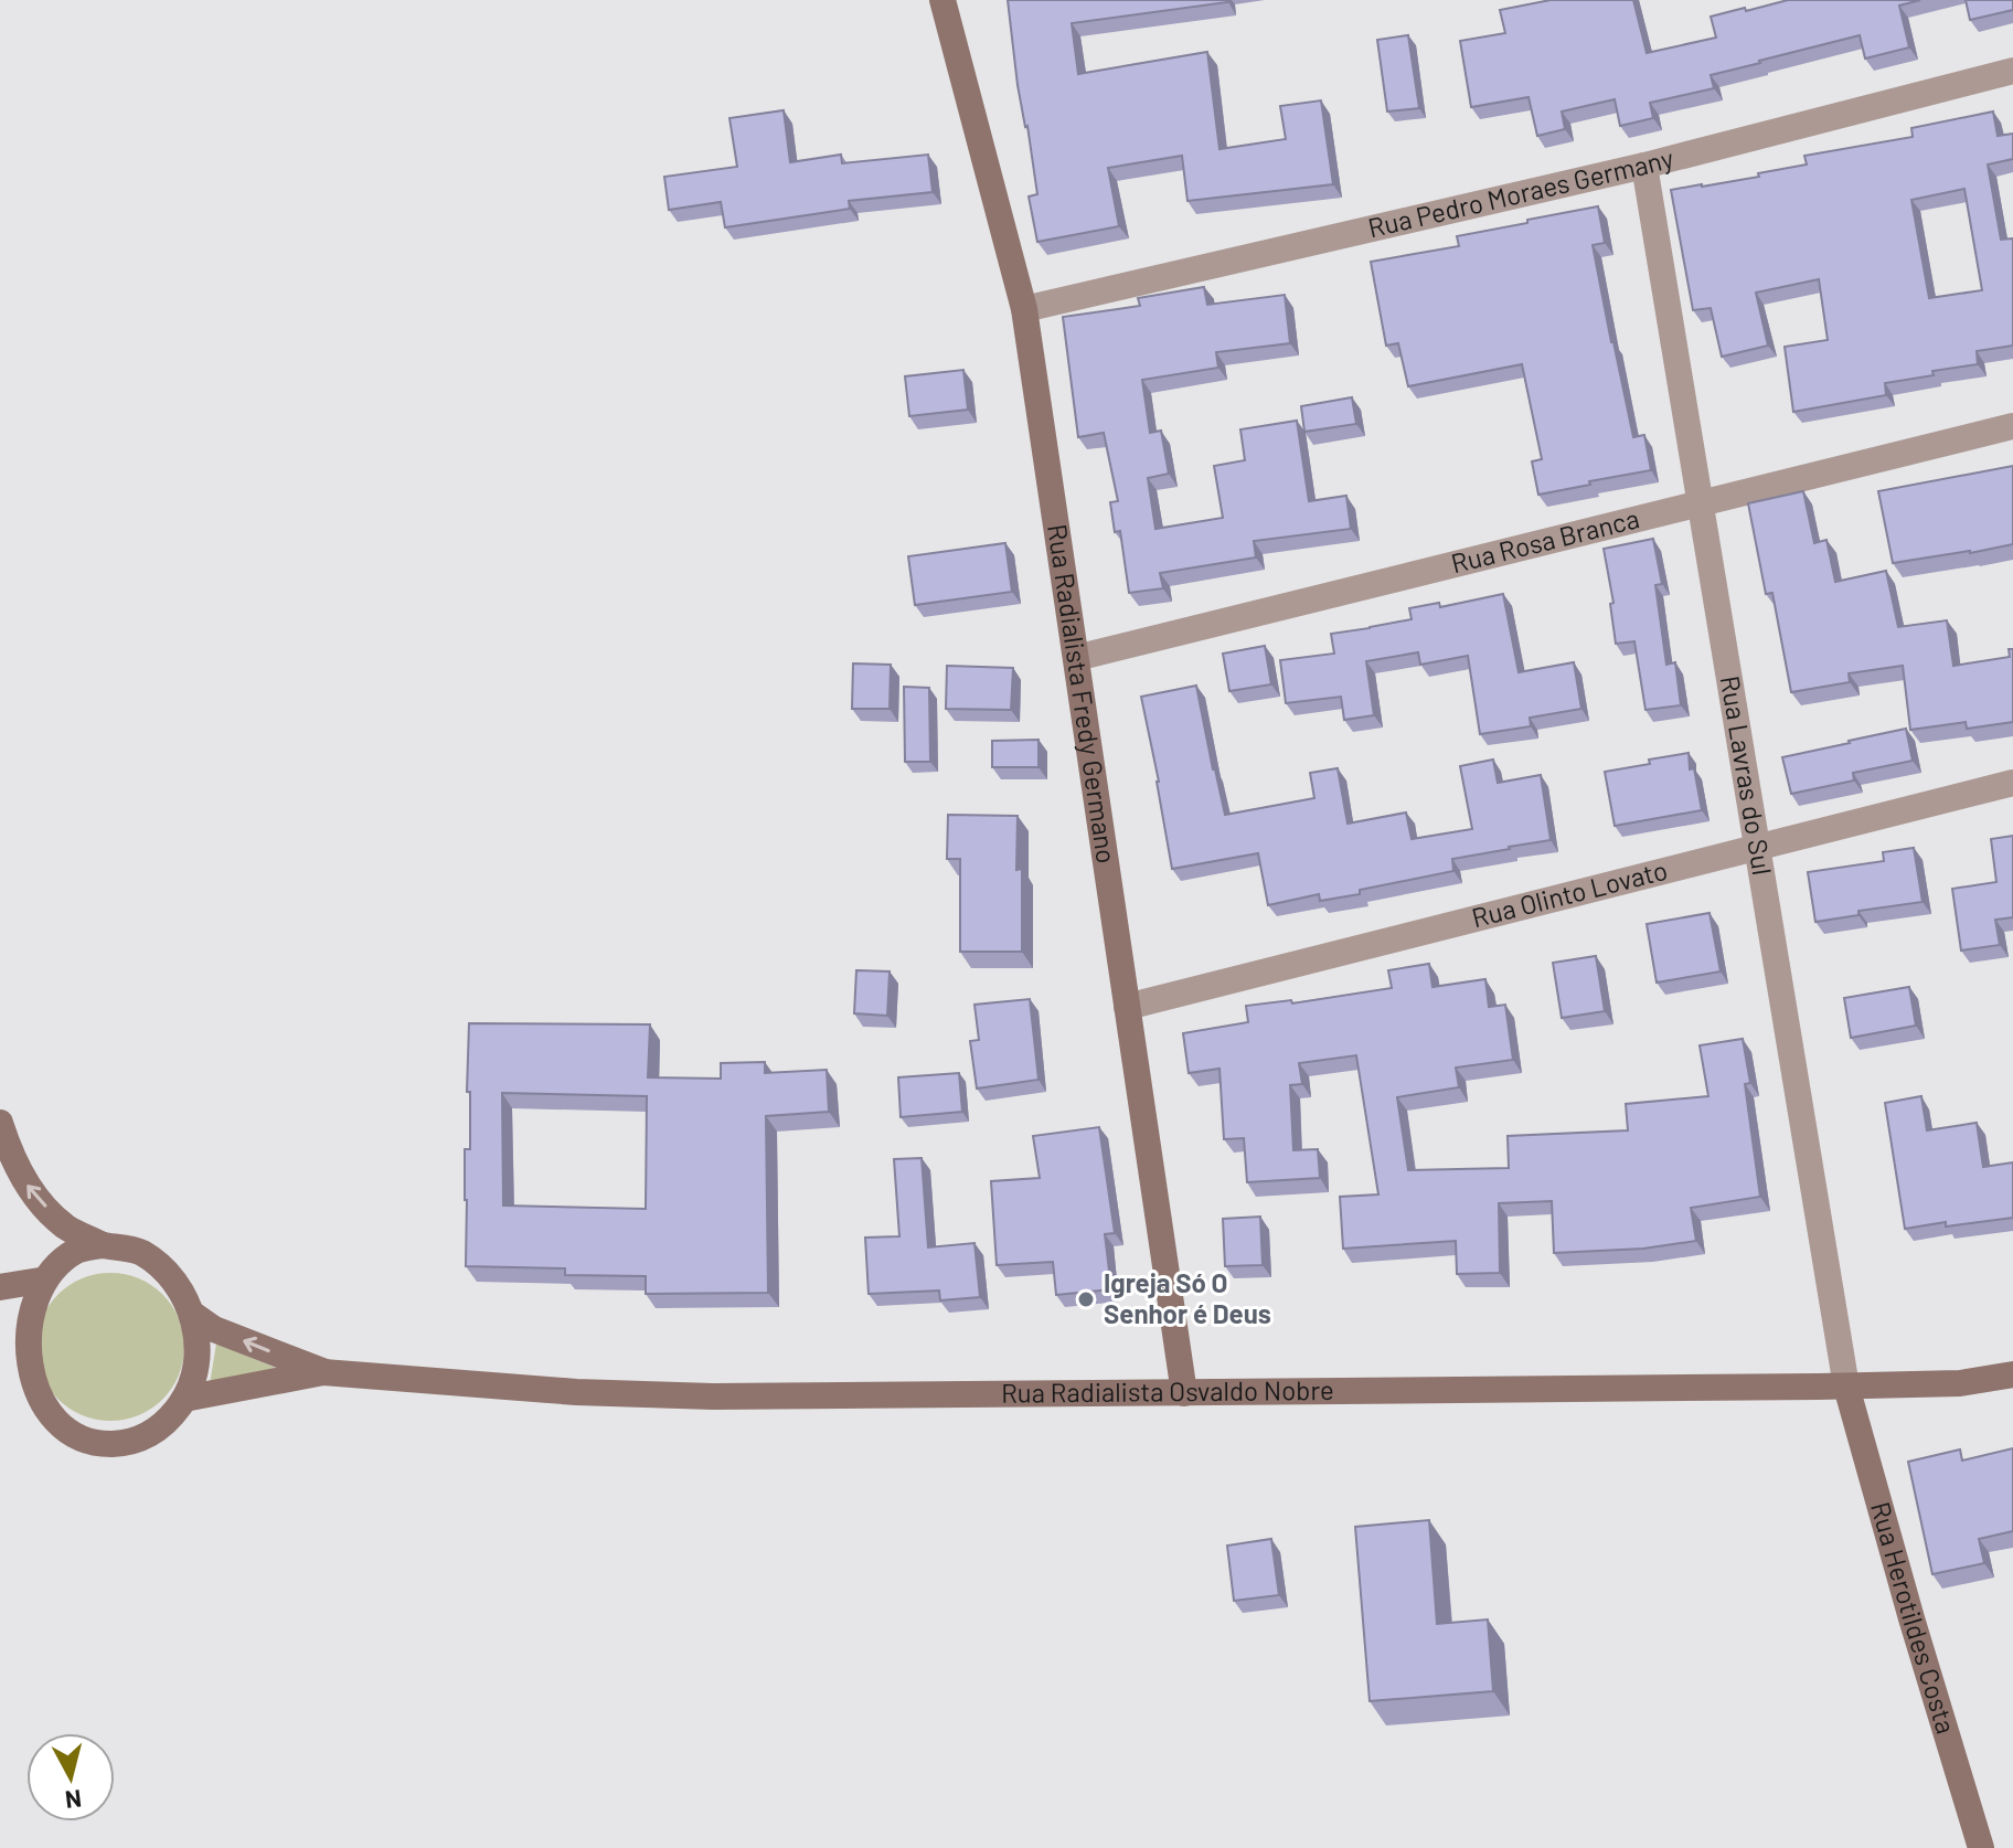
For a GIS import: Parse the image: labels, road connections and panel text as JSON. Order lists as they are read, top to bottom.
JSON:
{
  "streets": {
    "street": [
      "Rua Pedro Moraes Germany",
      "Rua Rosa Branca",
      "Rua Radialista Fredy Germano",
      "Rua Lavras do Sul",
      "Rua Olinto Lovato",
      "Rua Radialista Osvaldo Nobre",
      "Rua Herotildes Costa"
    ]
  },
  "crossings": [
    ["Rua Pedro Moraes Germany", "Rua Radialista Fredy Germano"],
    ["Rua Pedro Moraes Germany", "Rua Lavras do Sul"],
    ["Rua Rosa Branca", "Rua Radialista Fredy Germano"],
    ["Rua Rosa Branca", "Rua Lavras do Sul"],
    ["Rua Radialista Fredy Germano", "Rua Olinto Lovato"],
    ["Rua Radialista Fredy Germano", "Rua Radialista Osvaldo Nobre"],
    ["Rua Lavras do Sul", "Rua Olinto Lovato"],
    ["Rua Lavras do Sul", "Rua Radialista Osvaldo Nobre"],
    ["Rua Lavras do Sul", "Rua Herotildes Costa"],
    ["Rua Radialista Osvaldo Nobre", "Rua Herotildes Costa"]
  ],
  "places": ["Igreja Só O Senhor é Deus"],
  "north": "bottom"
}
